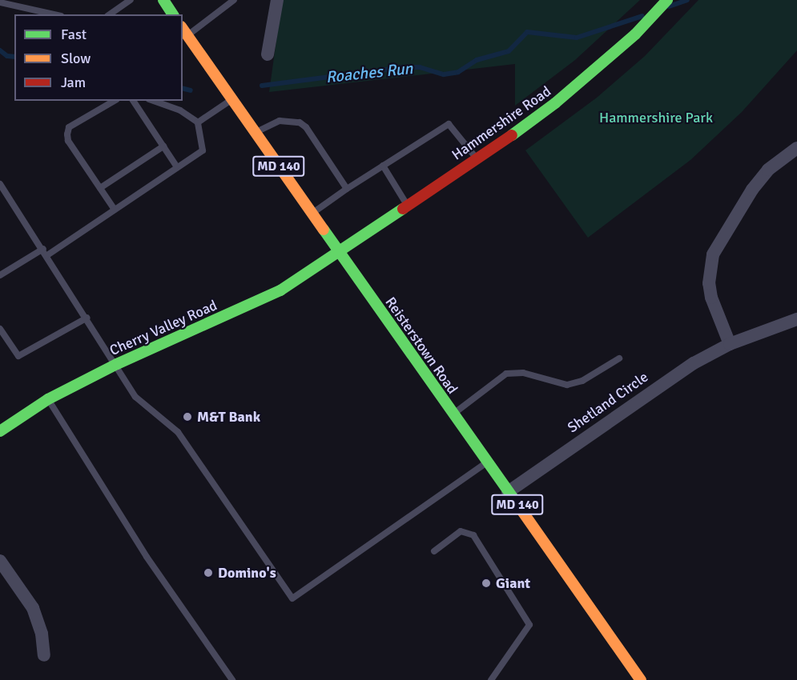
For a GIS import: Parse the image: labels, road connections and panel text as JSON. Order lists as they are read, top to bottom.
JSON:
{
  "streets": {
    "main road": [
      "Hammershire Road",
      "MD 140",
      "Cherry Valley Road",
      "Reisterstown Road"
    ],
    "street": ["Shetland Circle"]
  },
  "crossings": [
    ["Hammershire Road", "Cherry Valley Road"],
    ["Hammershire Road", "Reisterstown Road"],
    ["Cherry Valley Road", "Reisterstown Road"],
    ["Reisterstown Road", "Shetland Circle"]
  ],
  "water": ["Roaches Run"],
  "parks": ["Hammershire Park"],
  "places": ["M&T Bank", "Domino's", "Giant"],
  "legend": ["Fast", "Slow", "Jam"]
}
